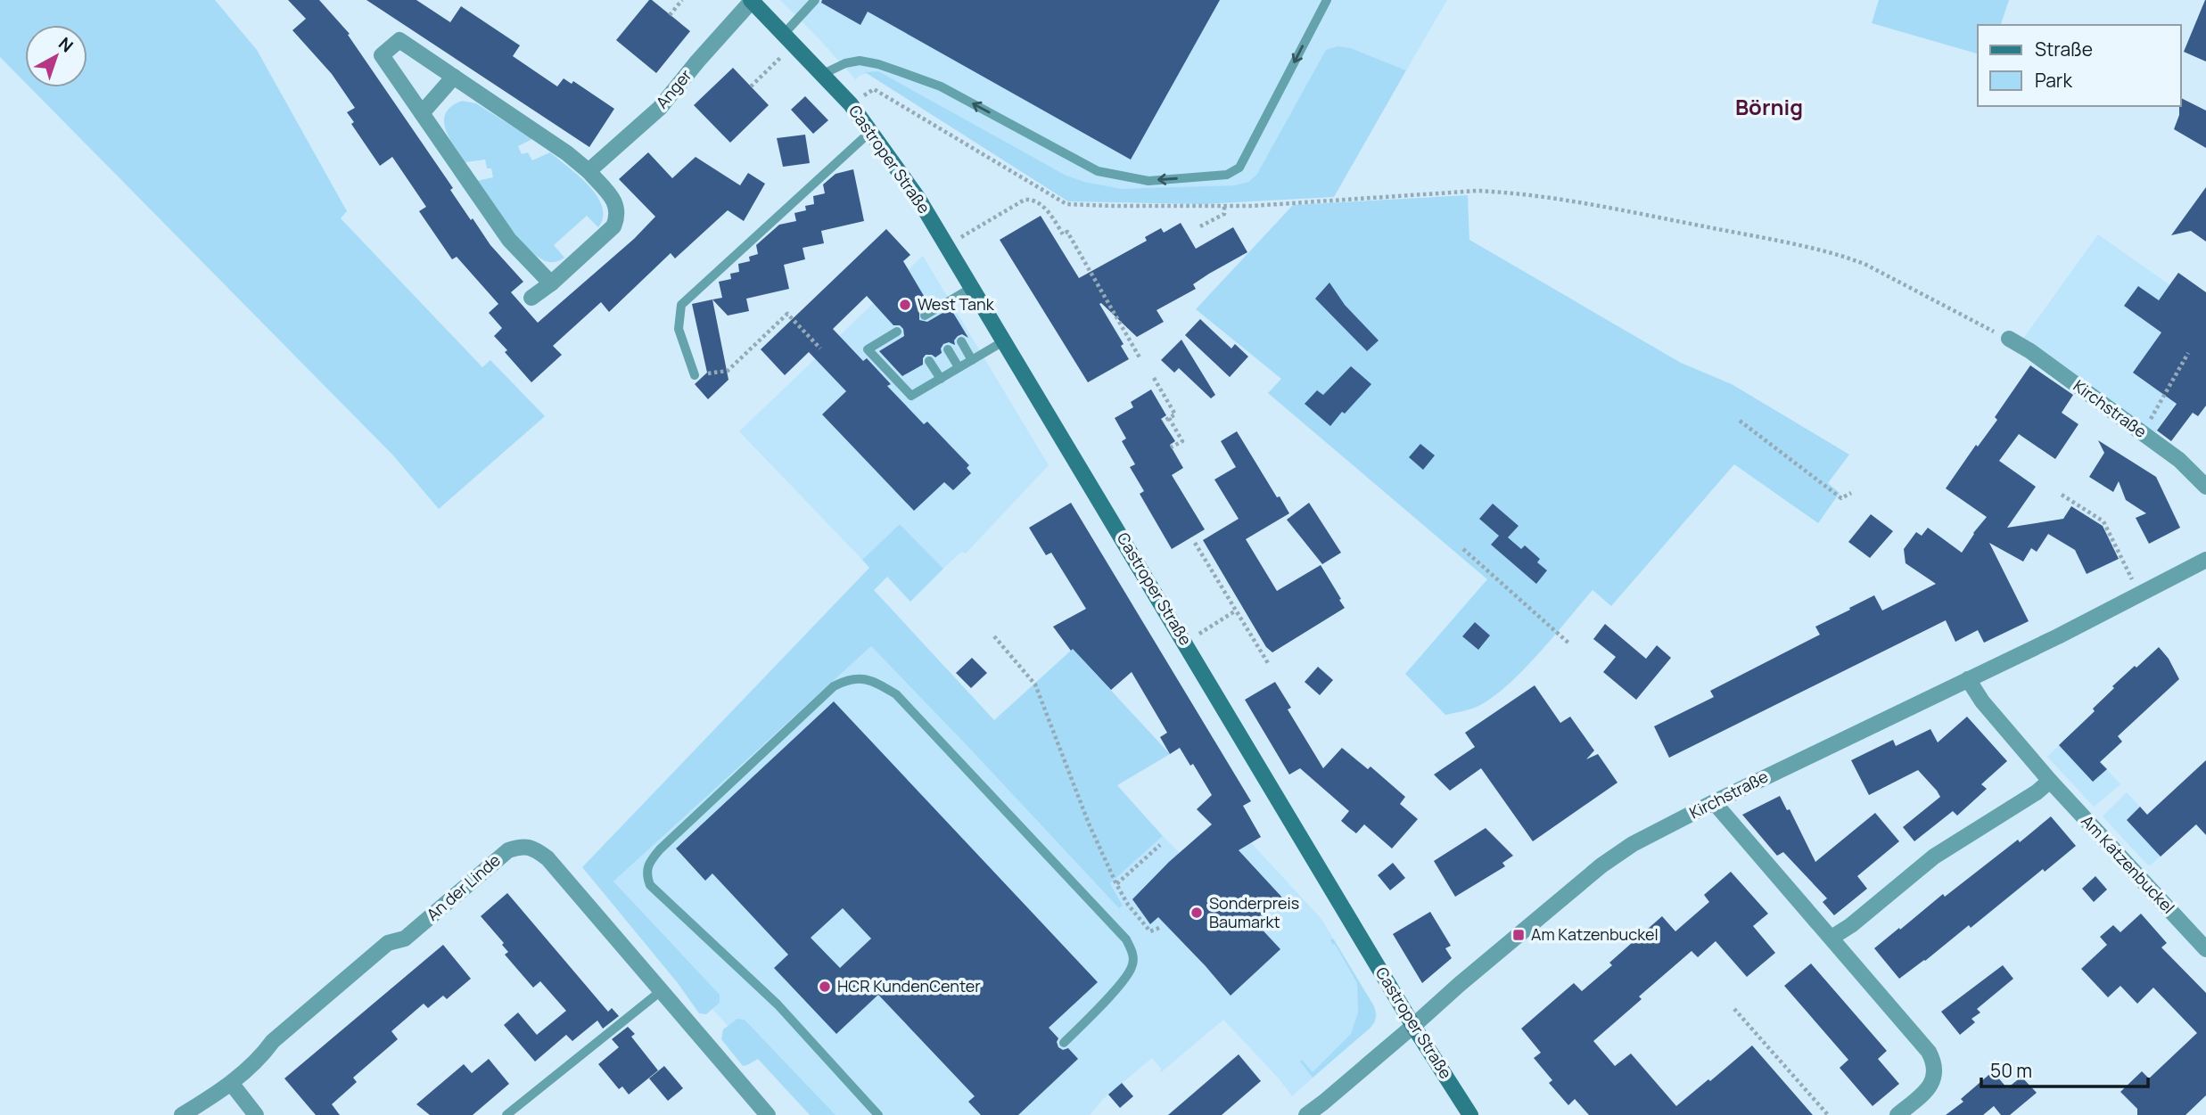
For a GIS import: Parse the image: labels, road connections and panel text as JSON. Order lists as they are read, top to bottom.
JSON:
{
  "streets": {
    "main road": ["Castroper Straße"],
    "street": [
      "Anger",
      "Kirchstraße",
      "Am Katzenbuckel",
      "An der Linde"
    ]
  },
  "crossings": [
    ["Anger", "Castroper Straße"],
    ["Castroper Straße", "Kirchstraße"],
    ["Kirchstraße", "Am Katzenbuckel"]
  ],
  "districts": ["Börnig"],
  "places": {
    "other": ["West Tank", "Sonderpreis Baumarkt", "HCR KundenCenter"],
    "transit": ["Am Katzenbuckel"]
  },
  "legend": ["Straße", "Park"],
  "scale_bar": "50 m",
  "north": "top right"
}
